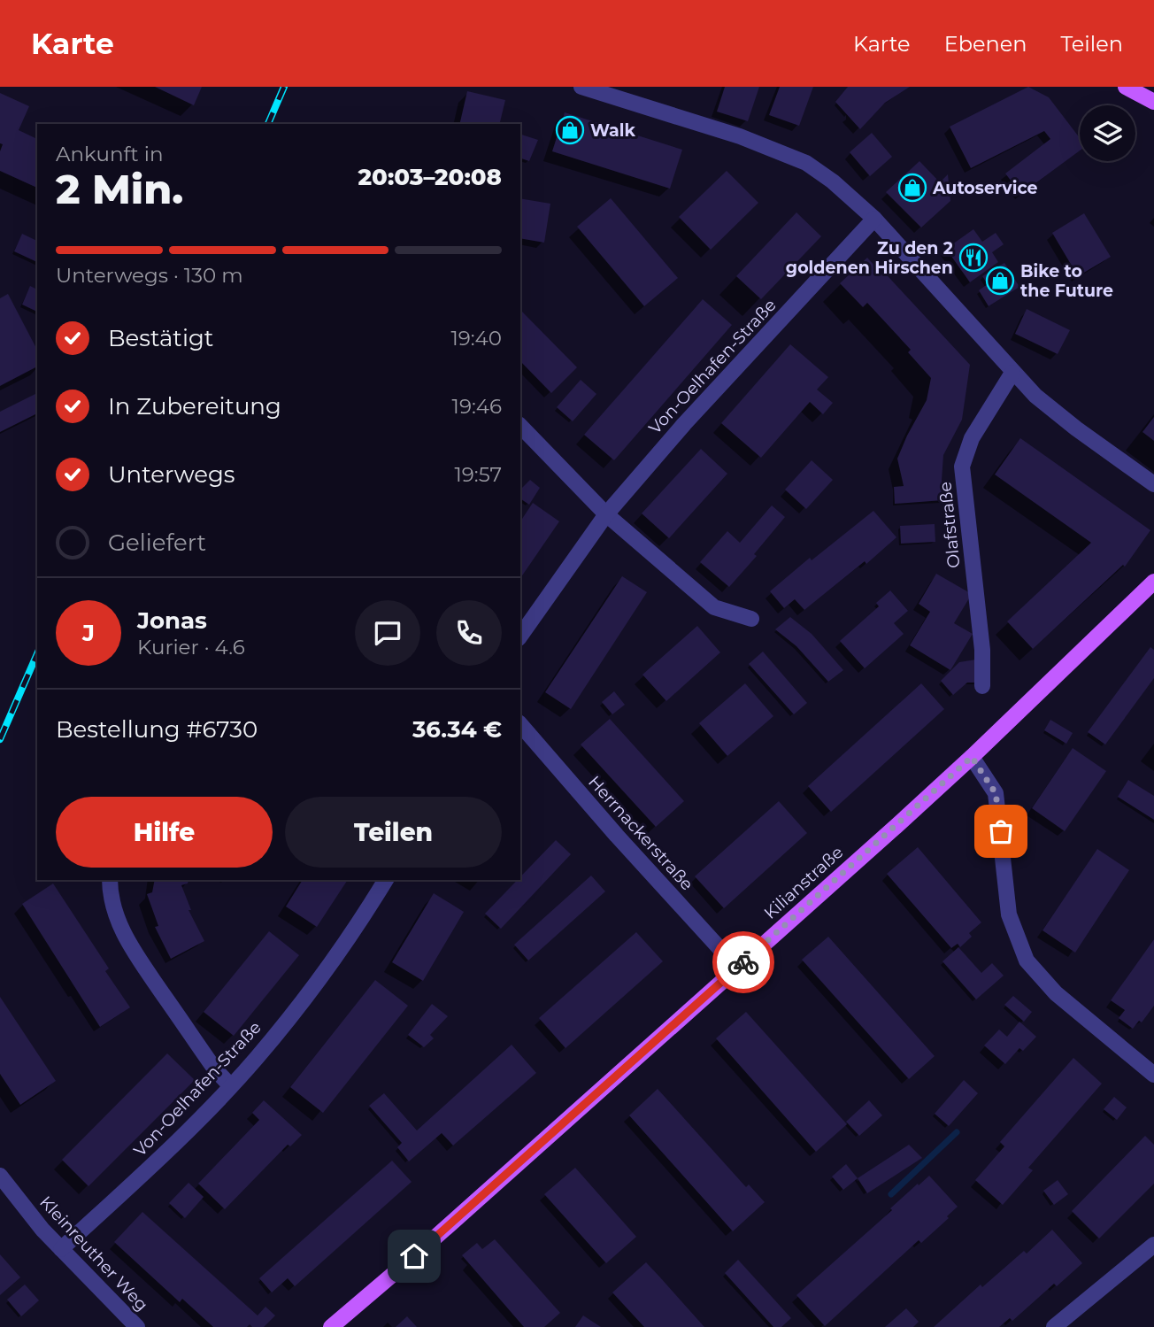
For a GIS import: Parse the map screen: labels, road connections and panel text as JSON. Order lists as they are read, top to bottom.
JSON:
{
  "streets": {
    "main road": ["Kilianstraße"],
    "street": [
      "Von-Oelhafen-Straße",
      "Olafstraße",
      "Herrnackerstraße",
      "Kleinreuther Weg"
    ]
  },
  "crossings": [
    ["Von-Oelhafen-Straße", "Kleinreuther Weg"],
    ["Herrnackerstraße", "Kilianstraße"]
  ],
  "places": {
    "shop": ["Walk", "Autoservice", "Bike to the Future"],
    "restaurant": ["Zu den 2 goldenen Hirschen"]
  },
  "page": {
    "header": "Karte",
    "nav": ["Karte", "Ebenen", "Teilen"],
    "heading": ["2 Min.", "Ankunft in", "20:03–20:08"],
    "panel": [
      "Jonas",
      "Kurier · 4.6",
      "Bestellung #6730",
      "36.34 €"
    ],
    "bar": "Unterwegs · 130 m",
    "list": [
      ["Bestätigt", "19:40"],
      ["In Zubereitung", "19:46"],
      ["Unterwegs", "19:57"],
      "Geliefert"
    ],
    "round": "J",
    "buttons": ["Hilfe", "Teilen"]
  }
}
